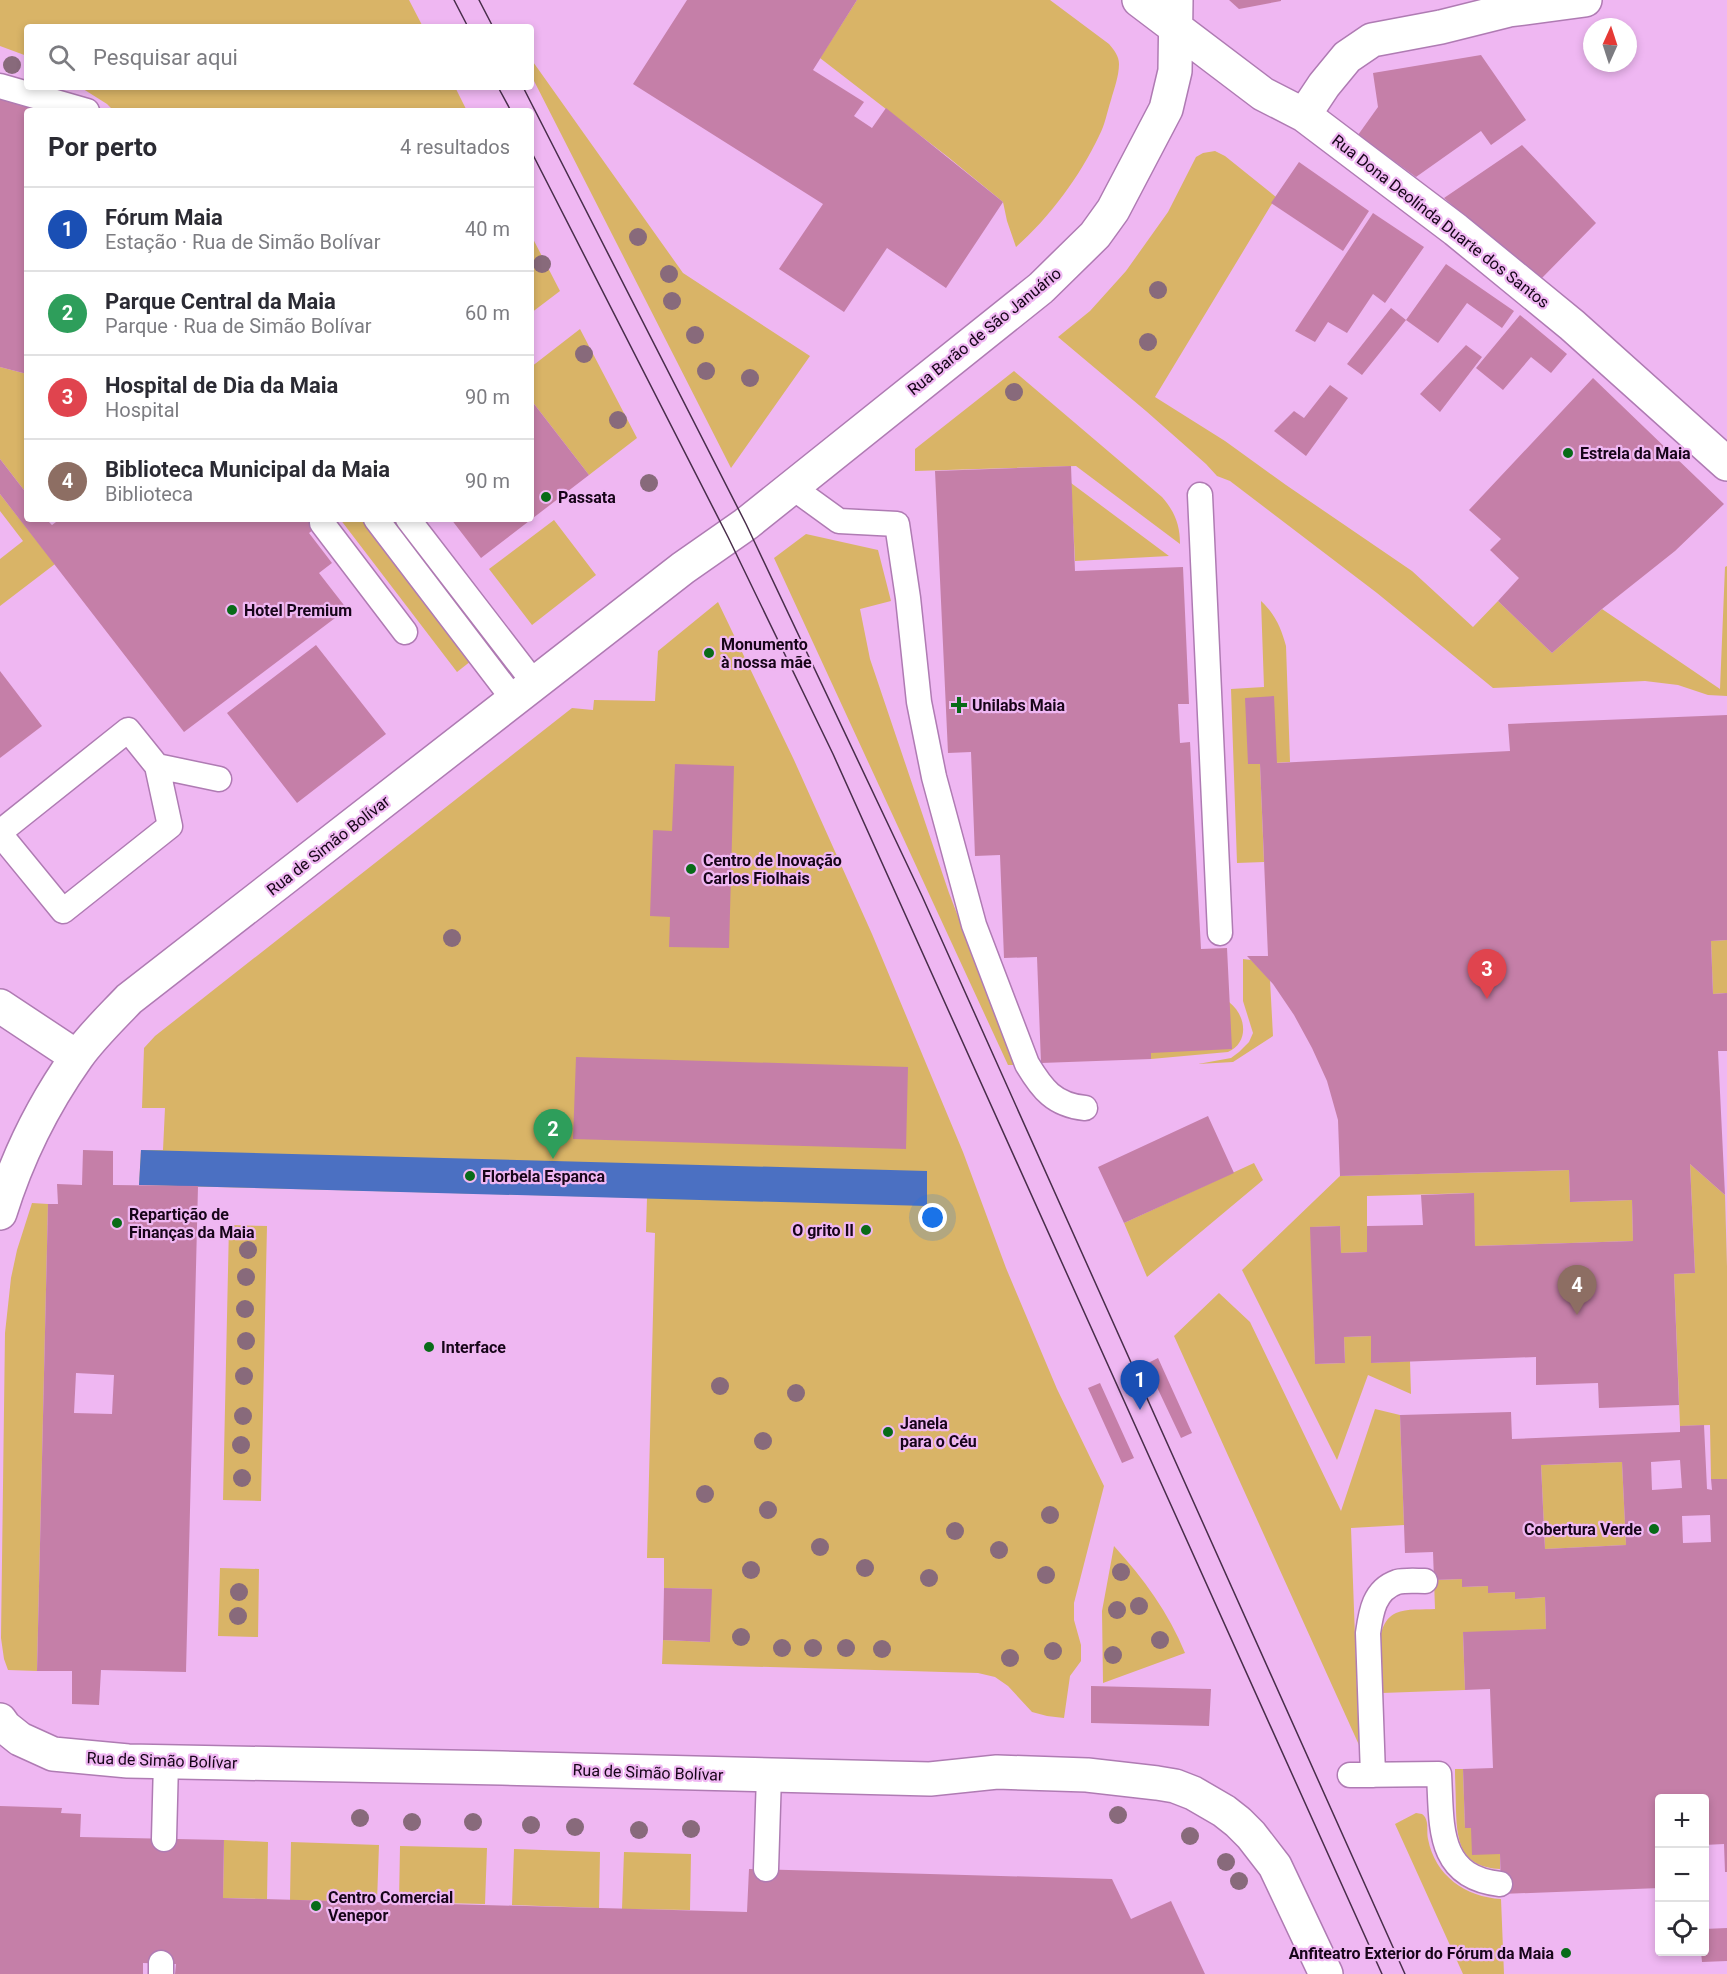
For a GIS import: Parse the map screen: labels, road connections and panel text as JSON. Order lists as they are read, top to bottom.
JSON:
{
  "streets": {
    "street": ["Rua Dona Deolínda Duarte dos Santos", "Rua Barão de São Januário", "Rua de Simão Bolívar"]
  },
  "crossings": [
    ["Rua Dona Deolínda Duarte dos Santos", "Rua Barão de São Januário"],
    ["Rua Barão de São Januário", "Rua de Simão Bolívar"]
  ],
  "places": {
    "other": [
      "Estrela da Maia",
      "Passata",
      "Hotel Premium",
      "Monumento à nossa mãe",
      "Centro de Inovação Carlos Fiolhais",
      "Florbela Espanca",
      "Repartição de Finanças da Maia",
      "O grito II",
      "Interface",
      "Janela para o Céu",
      "Cobertura Verde",
      "Centro Comercial Venepor",
      "Anfiteatro Exterior do Fórum da Maia"
    ],
    "health": ["Unilabs Maia"]
  },
  "north": "top",
  "page": {
    "search": "Pesquisar aqui",
    "heading": ["Por perto", "4 resultados"],
    "list": [
      {
        "mark": "1",
        "name": "Fórum Maia",
        "note": "Estação · Rua de Simão Bolívar",
        "value": "40 m"
      },
      {
        "mark": "2",
        "name": "Parque Central da Maia",
        "note": "Parque · Rua de Simão Bolívar",
        "value": "60 m"
      },
      {
        "mark": "3",
        "name": "Hospital de Dia da Maia",
        "note": "Hospital",
        "value": "90 m"
      },
      {
        "mark": "4",
        "name": "Biblioteca Municipal da Maia",
        "note": "Biblioteca",
        "value": "90 m"
      }
    ],
    "pins": [
      "3",
      "2",
      "4",
      "1"
    ],
    "map_buttons": ["+", "−"]
  }
}
